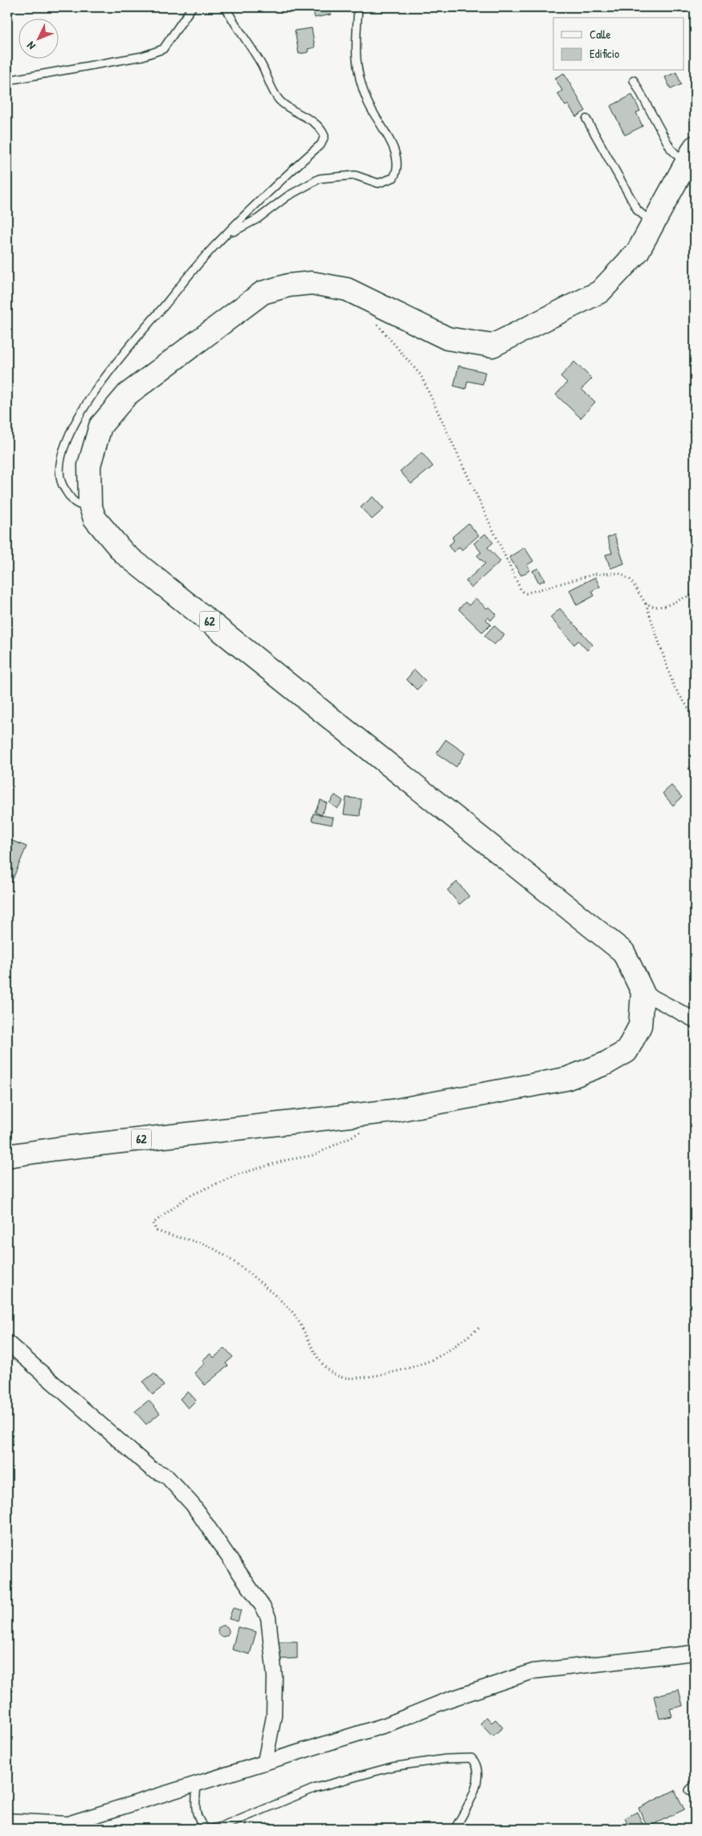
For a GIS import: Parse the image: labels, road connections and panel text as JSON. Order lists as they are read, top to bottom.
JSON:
{
  "streets": {
    "main road": ["62"]
  },
  "legend": ["Calle", "Edificio"],
  "north": "bottom left"
}
